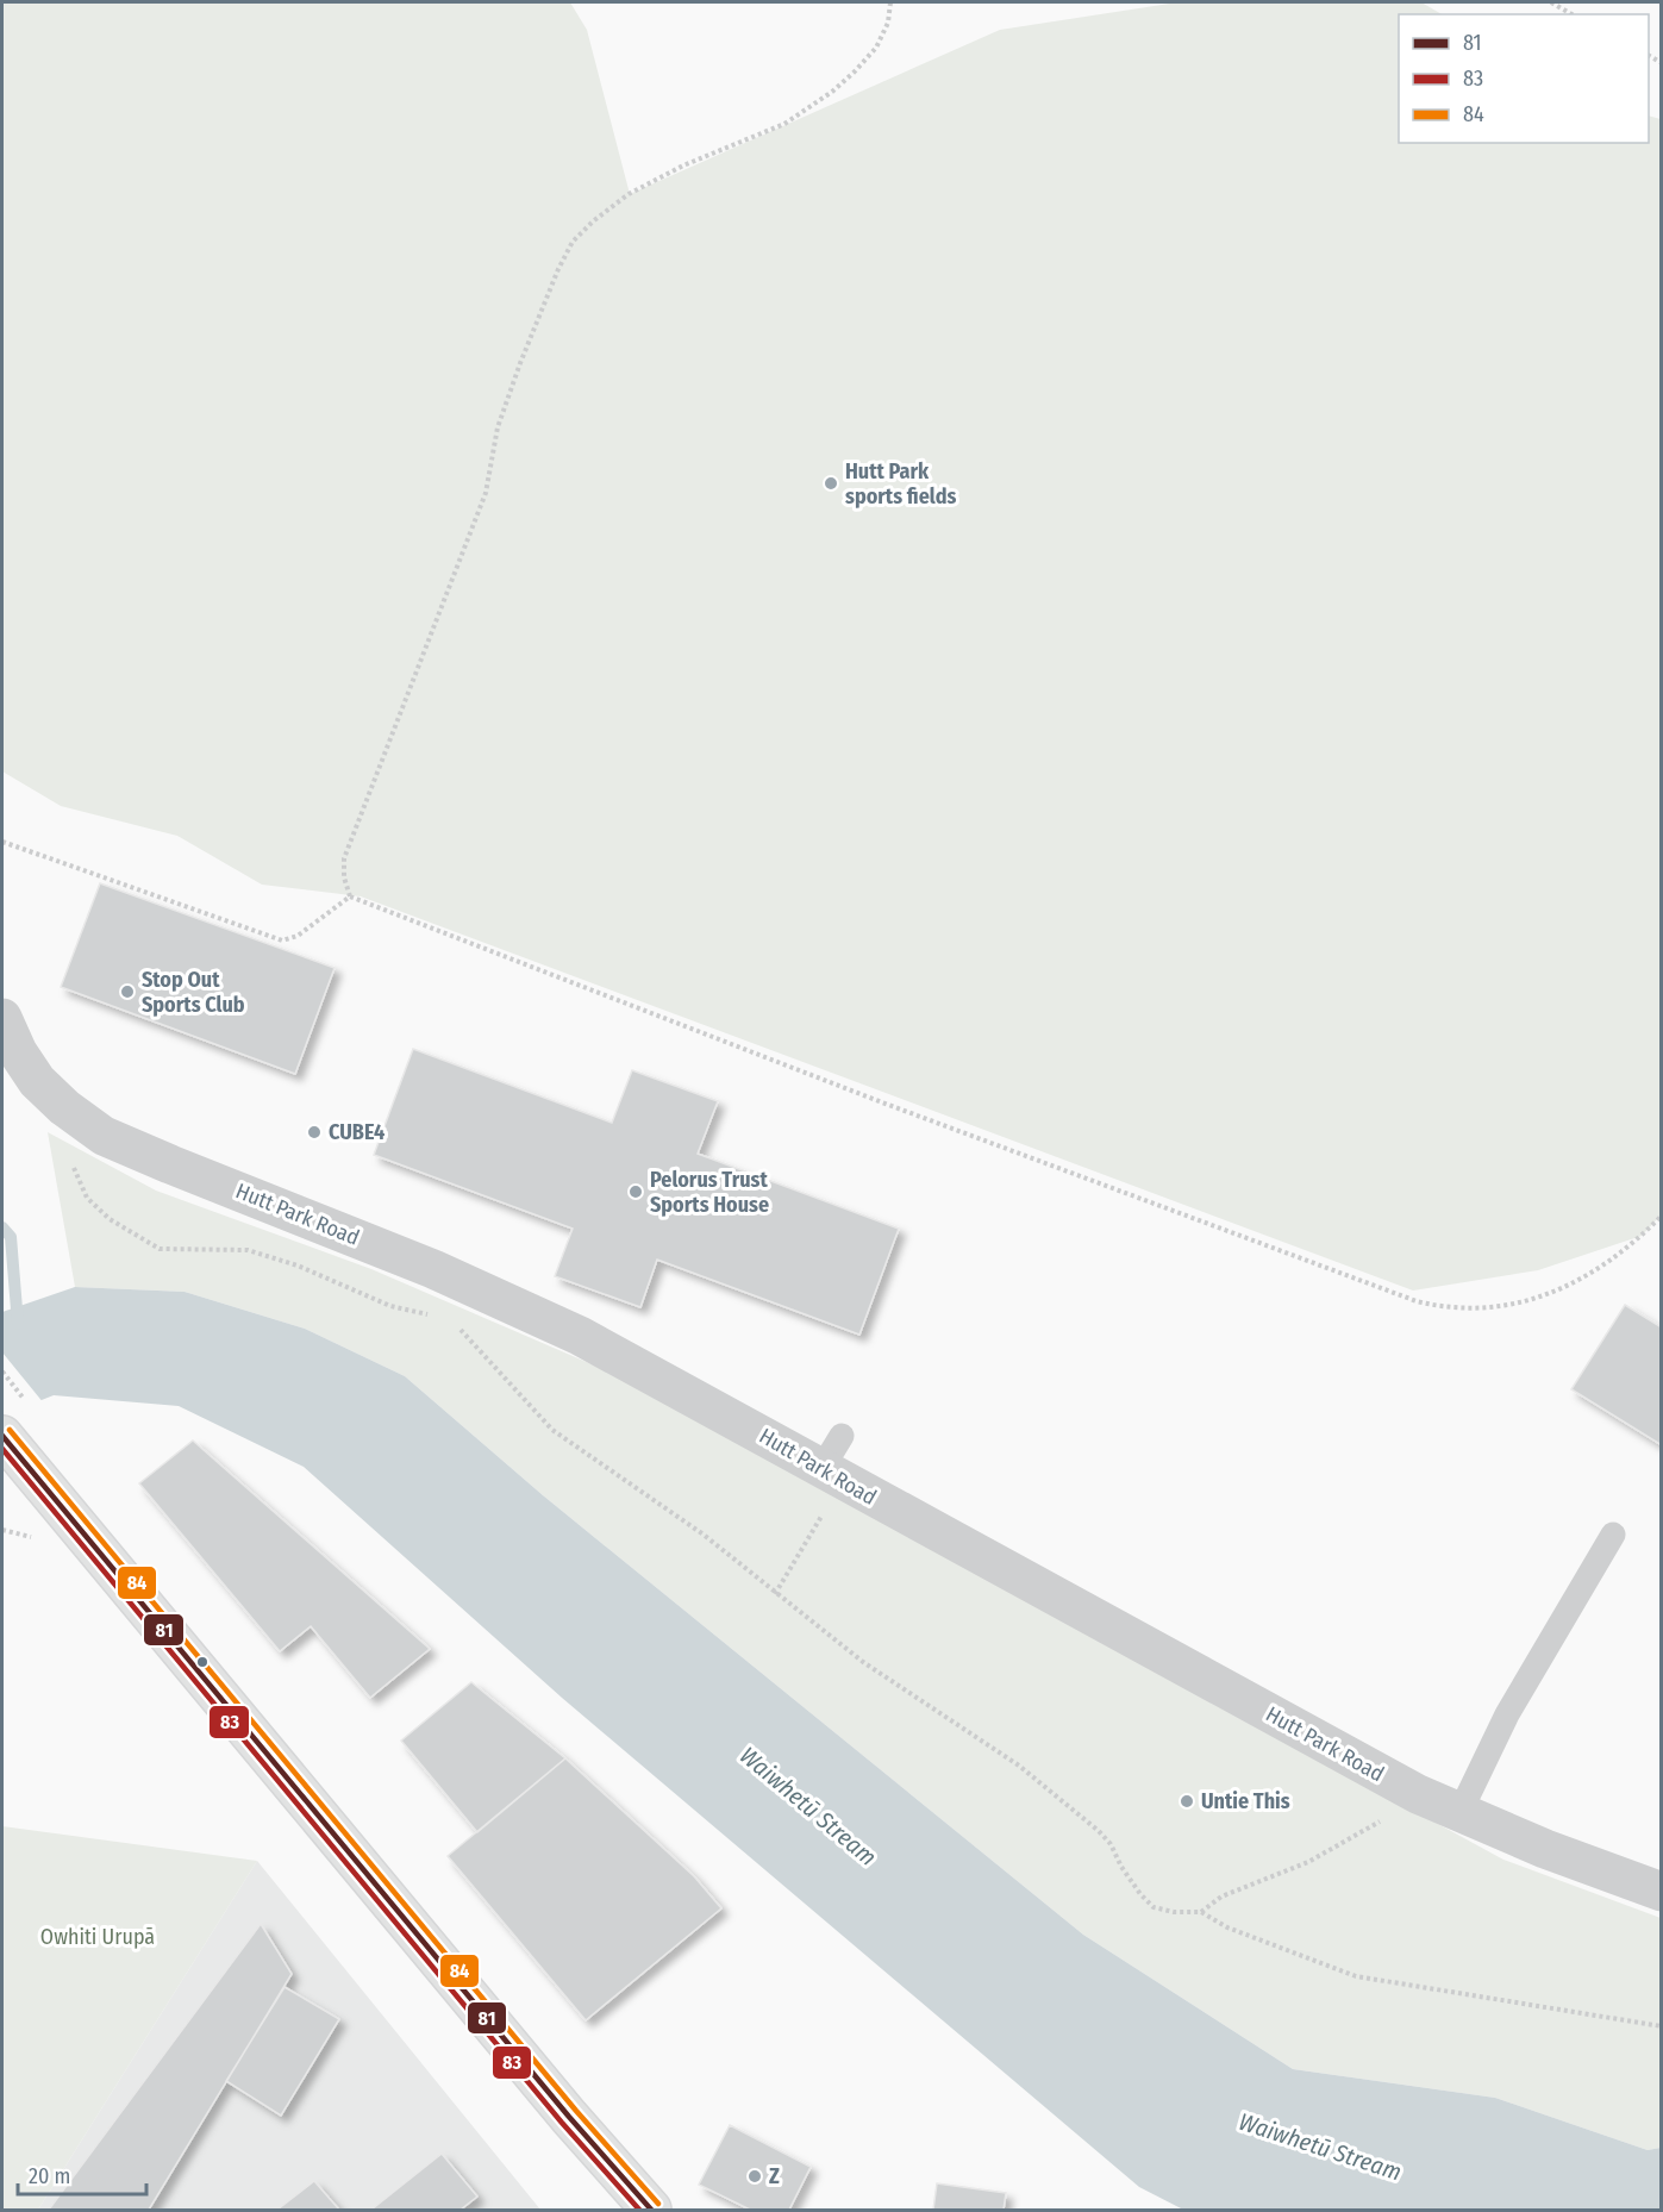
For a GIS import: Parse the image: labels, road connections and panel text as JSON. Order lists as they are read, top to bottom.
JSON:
{
  "streets": {
    "street": ["Hutt Park Road"]
  },
  "water": ["Waiwhetū Stream"],
  "parks": ["Owhiti Urupā"],
  "places": [
    "Hutt Park sports fields",
    "Stop Out Sports Club",
    "CUBE4",
    "Pelorus Trust Sports House",
    "Untie This",
    "Z"
  ],
  "lines": ["transit line 84", "transit line 81", "transit line 83"],
  "legend": ["81", "83", "84"],
  "scale_bar": "20 m"
}
